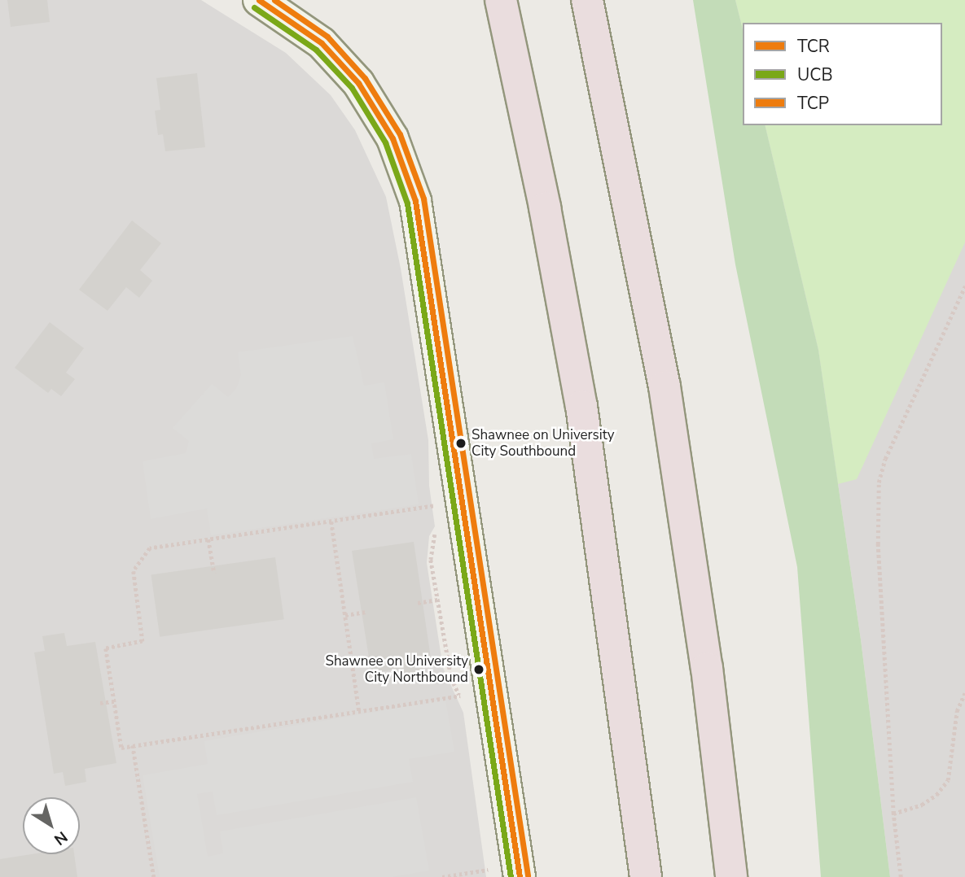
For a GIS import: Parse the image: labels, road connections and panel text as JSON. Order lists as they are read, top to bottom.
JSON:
{
  "places": ["Shawnee on University City Southbound", "Shawnee on University City Northbound"],
  "lines": ["transit line TCR", "transit line TCP", "transit line UCB"],
  "legend": ["TCR", "UCB", "TCP"],
  "north": "bottom right"
}
